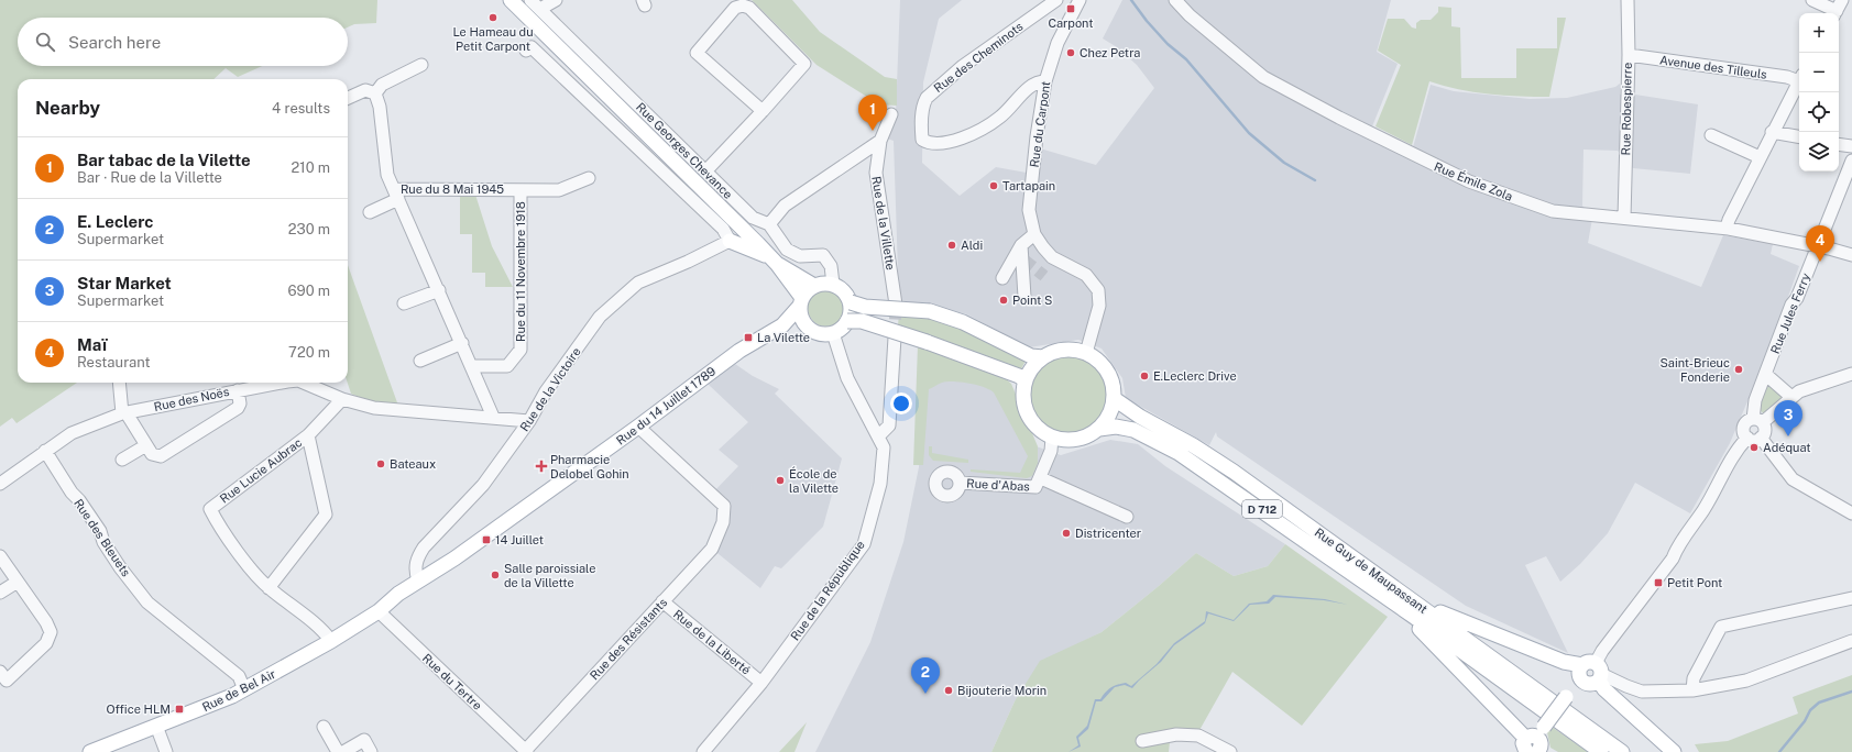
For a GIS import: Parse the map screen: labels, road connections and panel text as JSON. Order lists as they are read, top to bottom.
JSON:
{
  "streets": {
    "main road": [
      "Rue du 14 Juillet 1789",
      "D 712",
      "Rue Guy de Maupassant",
      "Rue de Bel Air"
    ],
    "street": [
      "Rue des Cheminots",
      "Avenue des Tilleuls",
      "Rue Robespierre",
      "Rue du Carpont",
      "Rue Georges Chevance",
      "Rue Émile Zola",
      "Rue du 8 Mai 1945",
      "Rue de la Villette",
      "Rue du 11 Novembre 1918",
      "Rue Jules Ferry",
      "Rue de la Victoire",
      "Rue des Noës",
      "Rue Lucie Aubrac",
      "Rue d'Abas",
      "Rue des Bleuets",
      "Rue de la République",
      "Rue des Résistants",
      "Rue de la Liberté",
      "Rue du Tertre"
    ]
  },
  "crossings": [
    ["Rue des Cheminots", "Rue du Carpont"],
    ["Avenue des Tilleuls", "Rue Robespierre"],
    ["Rue Robespierre", "Rue Émile Zola"],
    ["Rue du Carpont", "Rue d'Abas"],
    ["Rue du Carpont", "Rue Guy de Maupassant"],
    ["Rue Georges Chevance", "Rue du 14 Juillet 1789"],
    ["Rue Georges Chevance", "Rue de la République"],
    ["Rue Émile Zola", "Rue Jules Ferry"],
    ["Rue du 8 Mai 1945", "Rue du 11 Novembre 1918"],
    ["Rue de la Victoire", "Rue des Noës"],
    ["Rue de la Victoire", "Rue du 14 Juillet 1789"],
    ["Rue des Noës", "Rue Lucie Aubrac"],
    ["Rue des Noës", "Rue des Bleuets"],
    ["Rue du 14 Juillet 1789", "Rue de la République"],
    ["Rue du 14 Juillet 1789", "Rue des Résistants"],
    ["Rue du 14 Juillet 1789", "Rue du Tertre"],
    ["Rue du 14 Juillet 1789", "Rue de Bel Air"],
    ["Rue d'Abas", "Rue Guy de Maupassant"],
    ["Rue des Bleuets", "Rue de Bel Air"],
    ["Rue de la République", "Rue de la Liberté"],
    ["Rue des Résistants", "Rue de la Liberté"],
    ["Rue des Résistants", "Rue du Tertre"],
    ["Rue du Tertre", "Rue de Bel Air"]
  ],
  "places": {
    "transit": [
      "Carpont",
      "La Vilette",
      "14 Juillet",
      "Petit Pont",
      "Office HLM"
    ],
    "other": [
      "Le Hameau du Petit Carpont",
      "Chez Petra",
      "Tartapain",
      "Aldi",
      "Point S",
      "Saint-Brieuc Fonderie",
      "E.Leclerc Drive",
      "Adéquat",
      "Bateaux",
      "École de la Vilette",
      "Districenter",
      "Salle paroissiale de la Villette",
      "Bijouterie Morin"
    ],
    "health": ["Pharmacie Delobel Gohin"]
  },
  "page": {
    "map_buttons": ["+", "−"],
    "search": "Search here",
    "heading": ["Nearby", "4 results"],
    "pins": [
      "1",
      "4",
      "3",
      "2"
    ],
    "list": [
      {
        "mark": "1",
        "name": "Bar tabac de la Vilette",
        "note": "Bar · Rue de la Villette",
        "value": "210 m"
      },
      {
        "mark": "2",
        "name": "E. Leclerc",
        "note": "Supermarket",
        "value": "230 m"
      },
      {
        "mark": "3",
        "name": "Star Market",
        "note": "Supermarket",
        "value": "690 m"
      },
      {
        "mark": "4",
        "name": "Maï",
        "note": "Restaurant",
        "value": "720 m"
      }
    ]
  }
}
